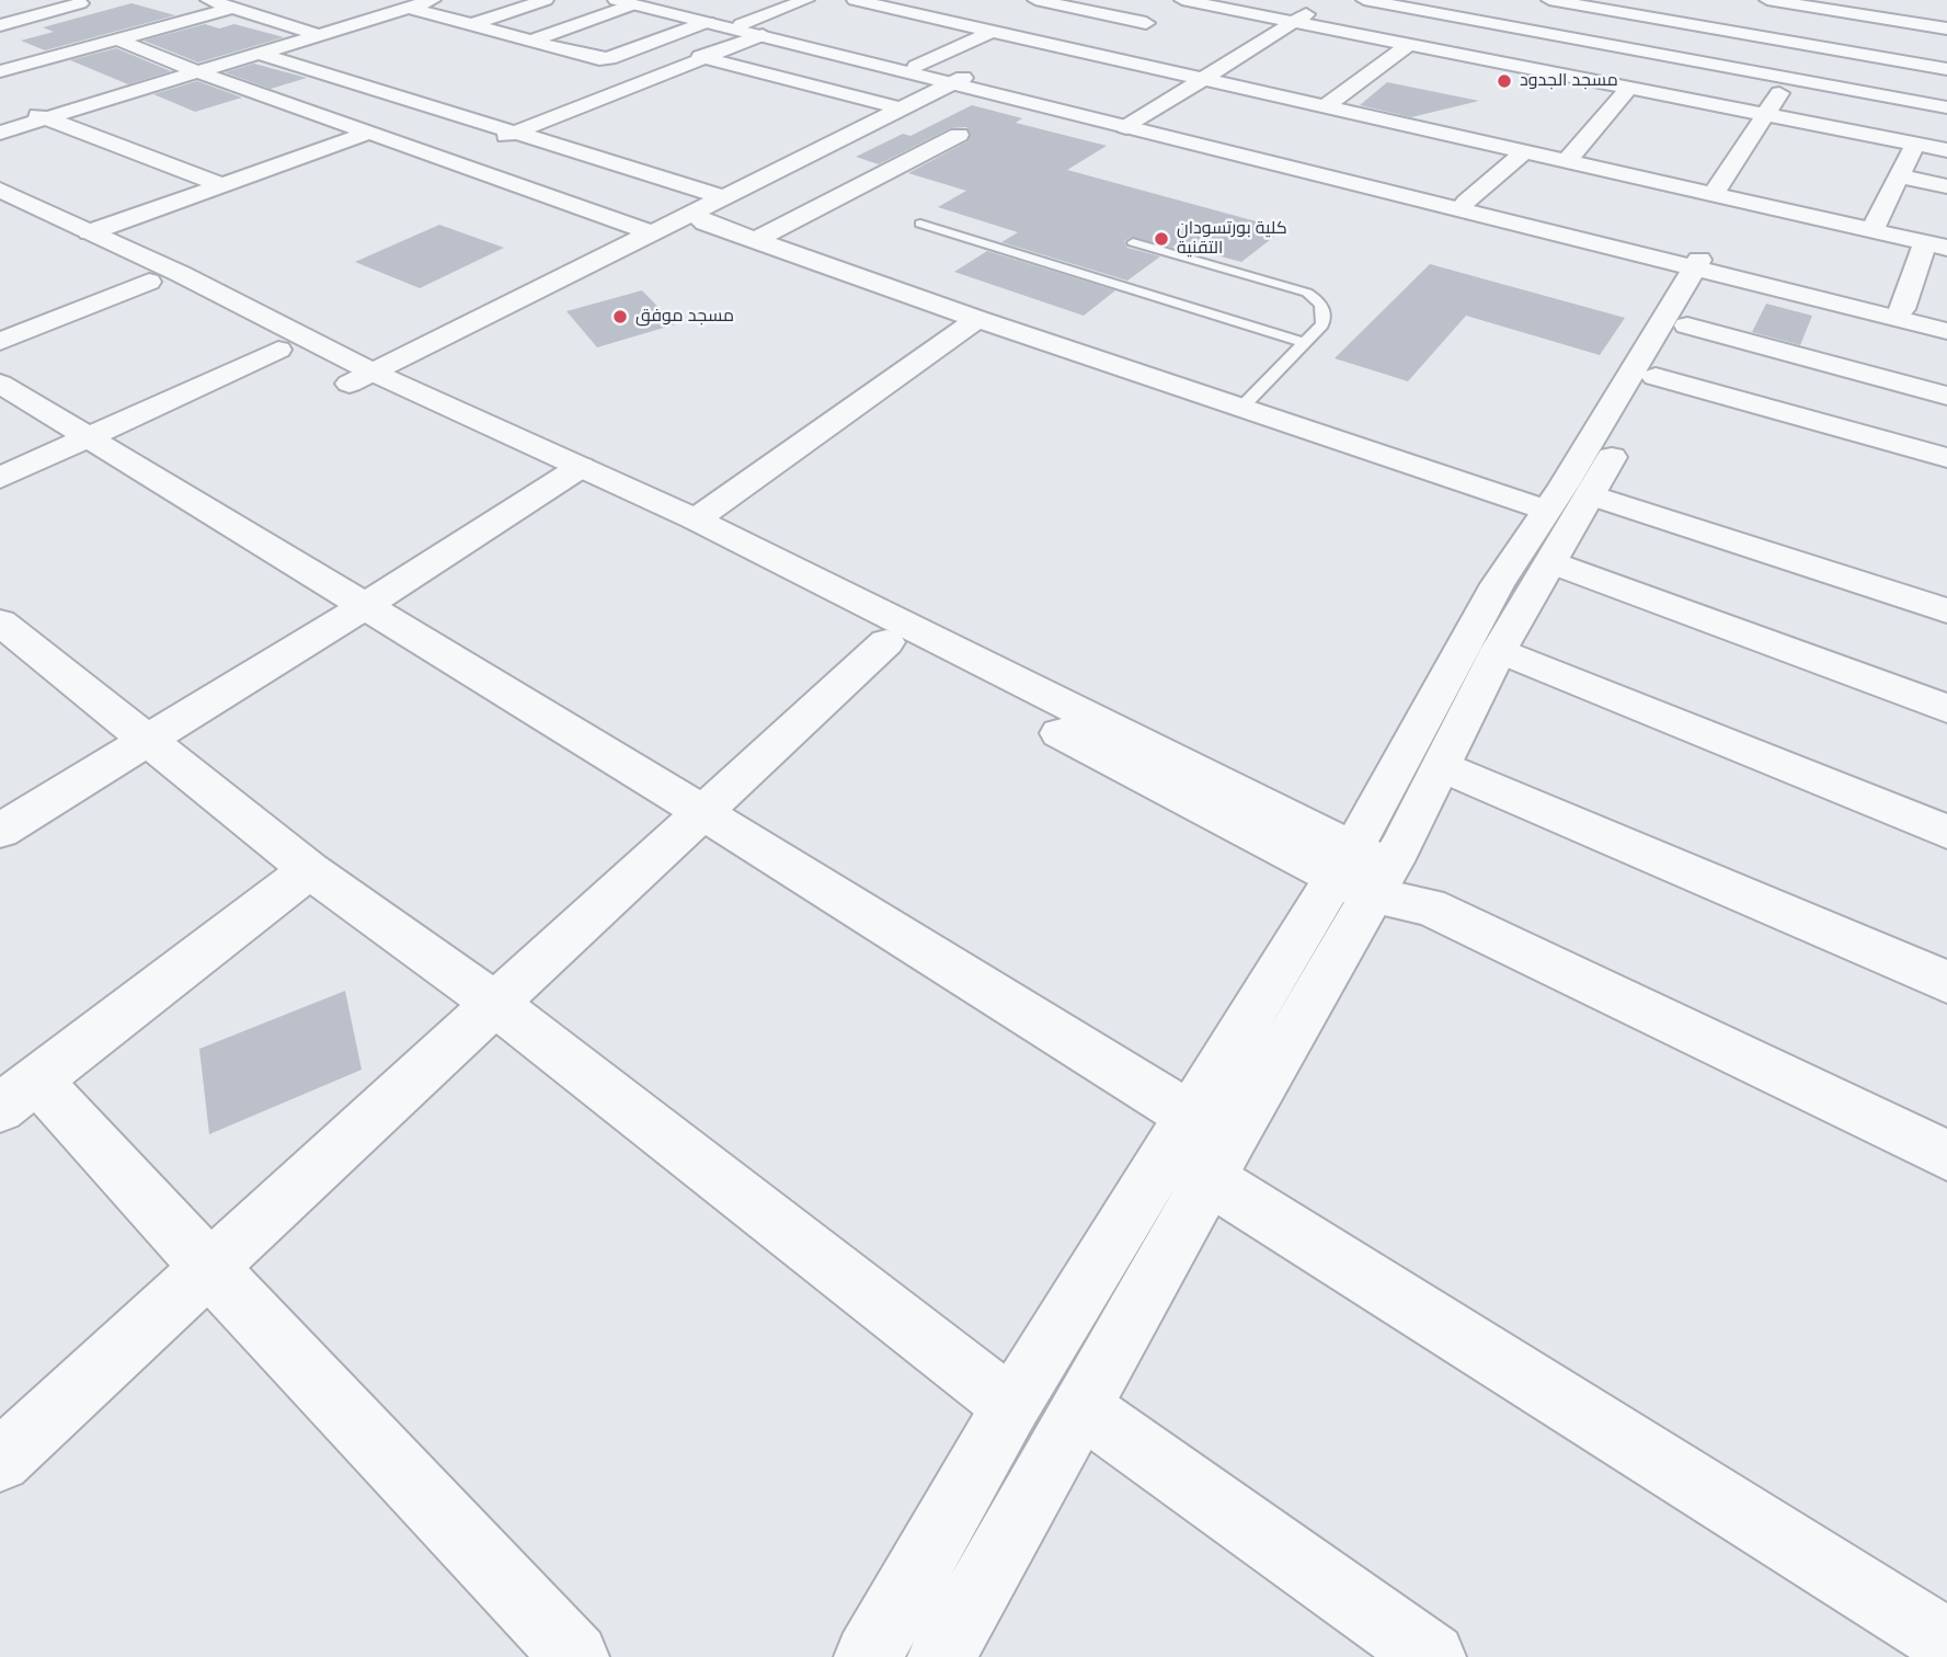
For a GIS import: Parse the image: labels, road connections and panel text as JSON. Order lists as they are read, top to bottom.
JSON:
{
  "places": ["مسجد الجدود", "كلية بورتسودان التقنية", "مسجد موفق"]
}
